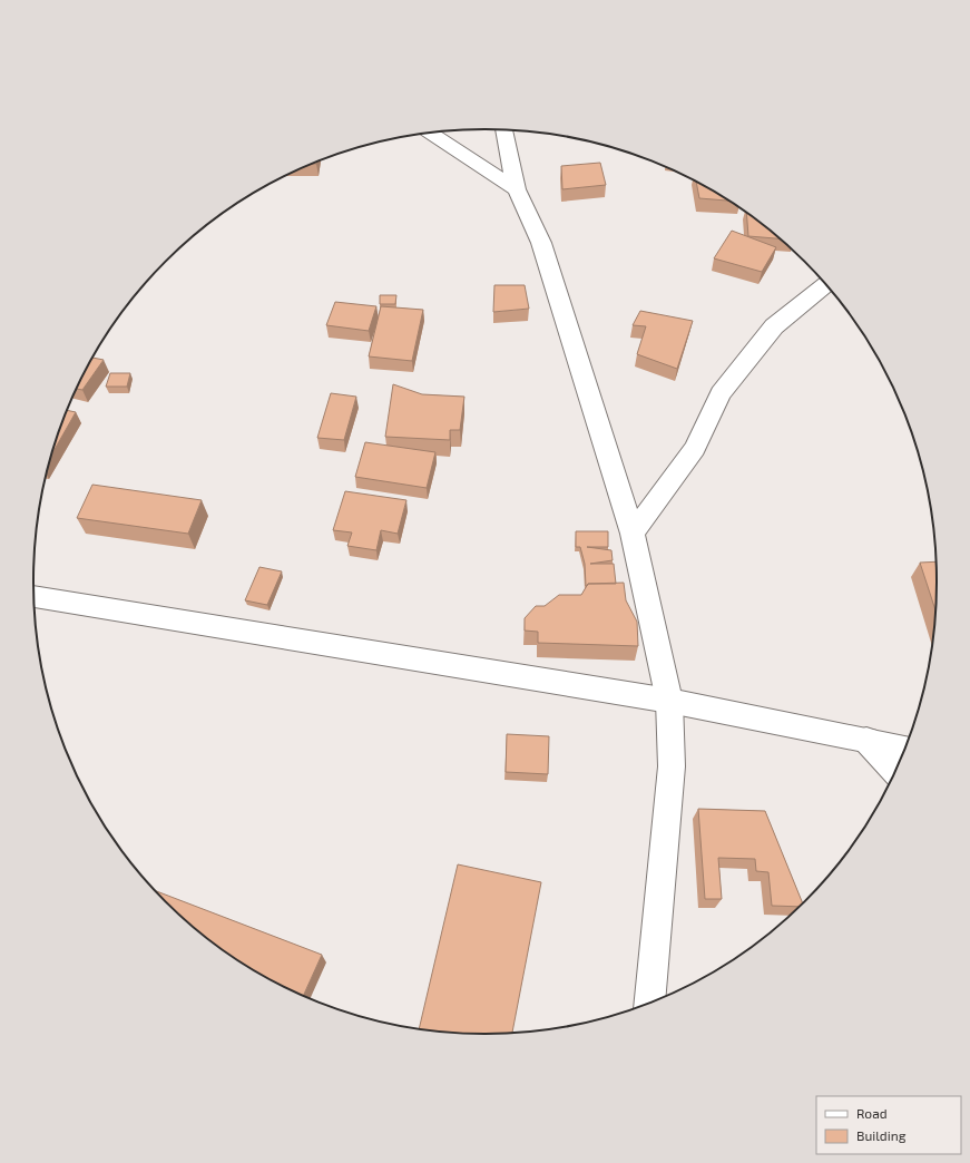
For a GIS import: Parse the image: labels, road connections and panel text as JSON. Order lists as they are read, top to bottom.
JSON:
{
  "legend": ["Road", "Building"]
}
